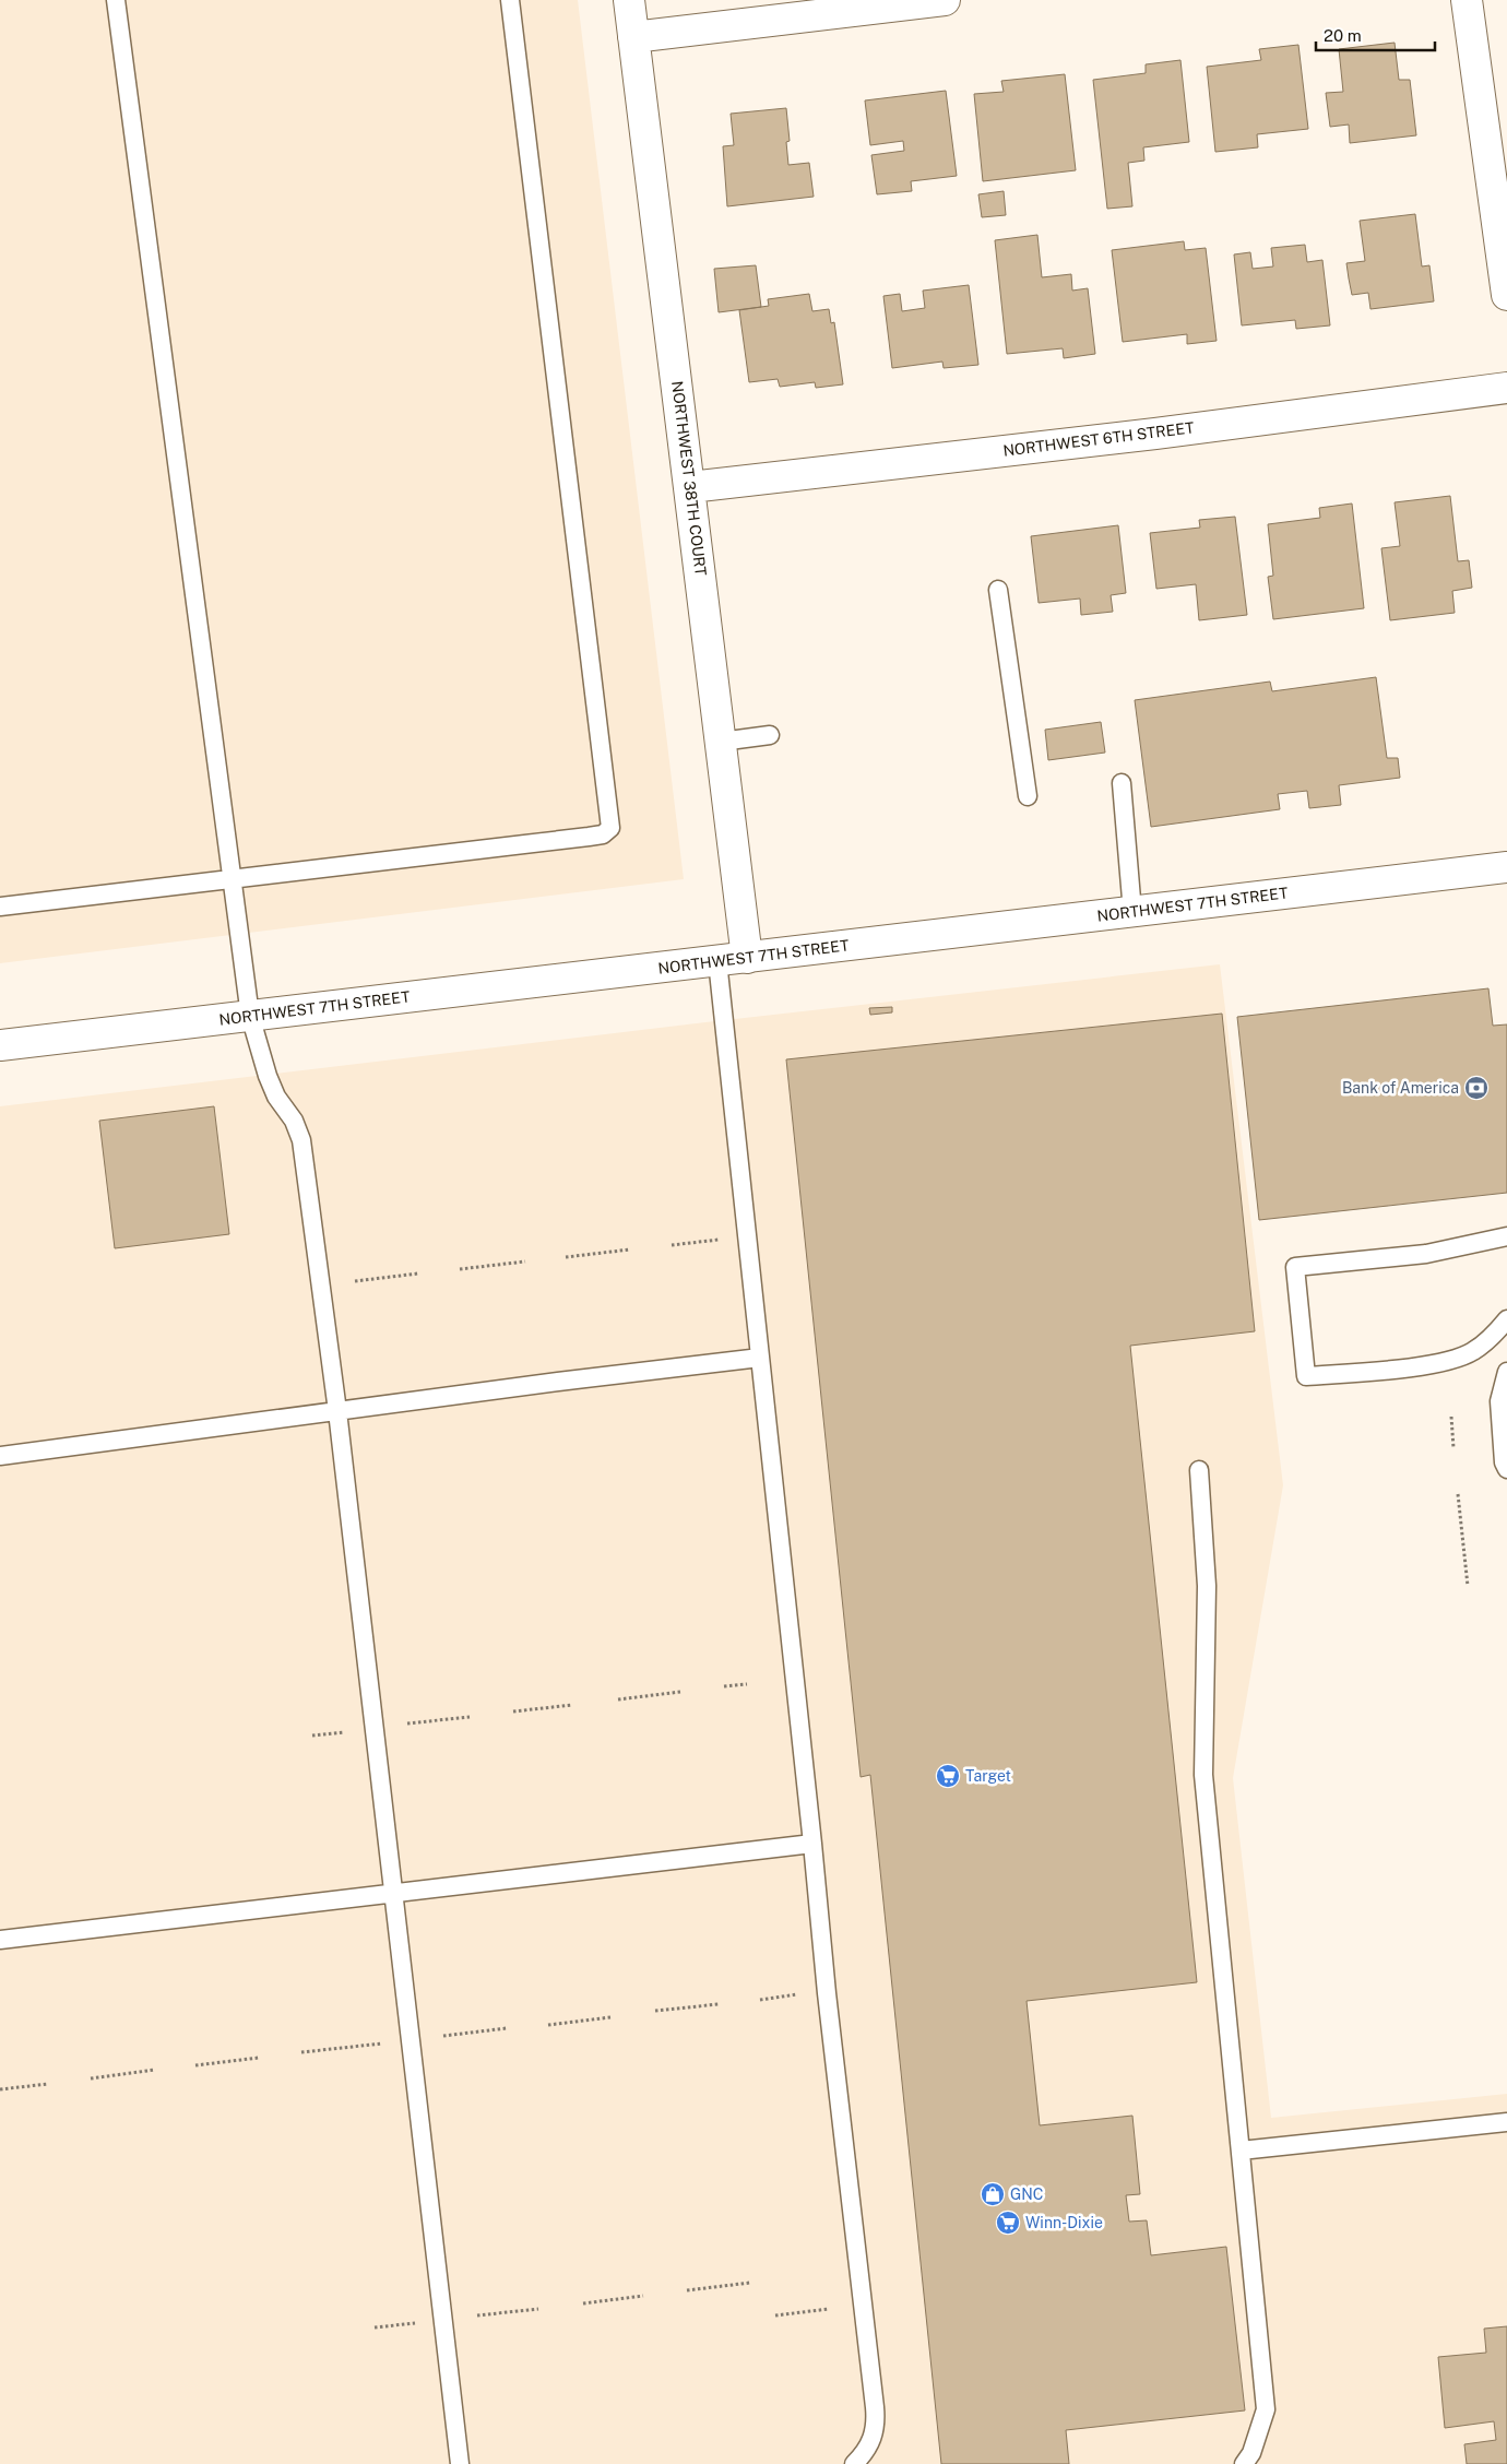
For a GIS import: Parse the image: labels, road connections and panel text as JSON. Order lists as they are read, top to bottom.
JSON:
{
  "streets": {
    "street": ["NORTHWEST 6TH STREET", "NORTHWEST 38TH COURT", "NORTHWEST 7TH STREET"]
  },
  "crossings": [
    ["NORTHWEST 6TH STREET", "NORTHWEST 38TH COURT"],
    ["NORTHWEST 38TH COURT", "NORTHWEST 7TH STREET"]
  ],
  "places": {
    "bank": ["Bank of America"],
    "supermarket": ["Target", "Winn-Dixie"],
    "shop": ["GNC"]
  },
  "scale_bar": "20 m"
}
